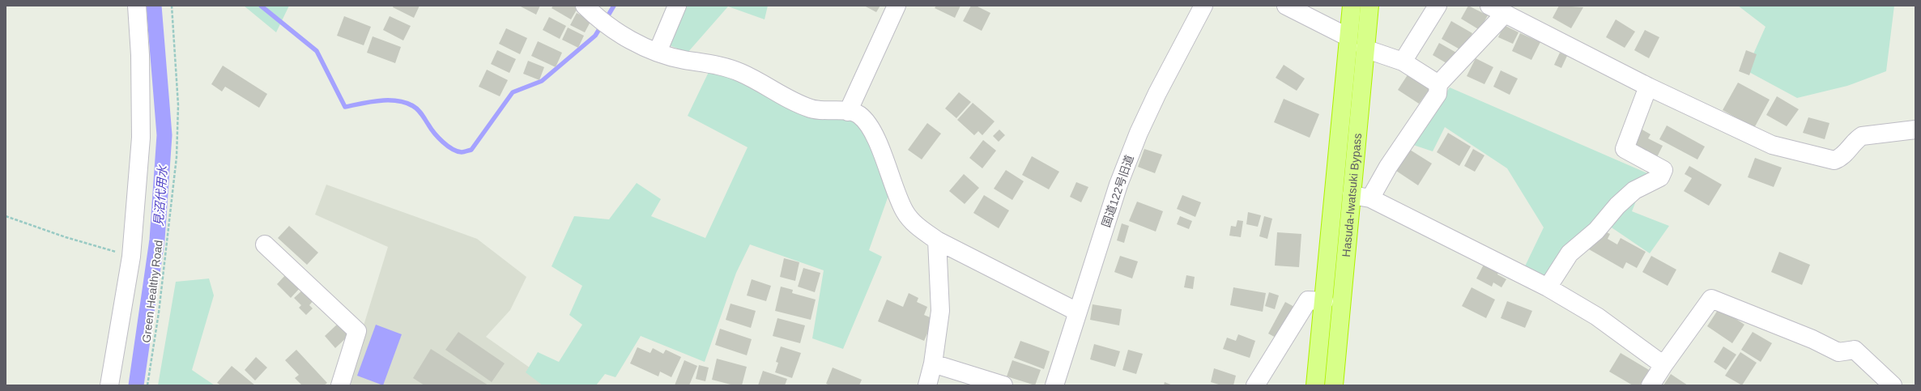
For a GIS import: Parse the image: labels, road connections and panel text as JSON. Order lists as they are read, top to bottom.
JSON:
{
  "streets": {
    "highway": ["Hasuda-Iwatsuki Bypass"],
    "street": ["国道122号旧道"],
    "path": ["Green Healthy Road"]
  },
  "water": ["見沼代用水"]
}
